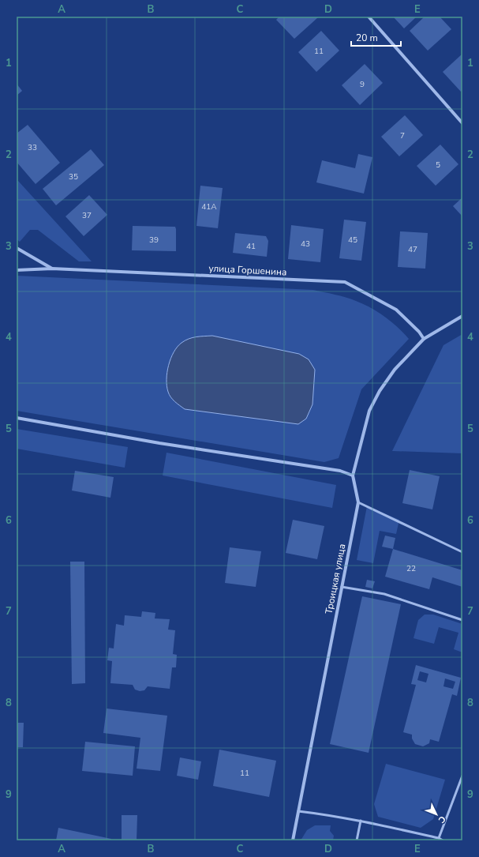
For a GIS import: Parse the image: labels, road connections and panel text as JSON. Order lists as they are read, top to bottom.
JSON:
{
  "streets": {
    "street": ["улица Горшенина", "Троицкая улица"]
  },
  "crossings": [
    ["улица Горшенина", "Троицкая улица"]
  ],
  "house_numbers": [
    "11",
    "9",
    "7",
    "33",
    "5",
    "35",
    "41А",
    "37",
    "39",
    "45",
    "43",
    "41",
    "47",
    "22",
    "11"
  ],
  "scale_bar": "20 m",
  "north": "bottom right",
  "grid": {
    "columns": [
      "A",
      "B",
      "C",
      "D",
      "E"
    ],
    "rows": [
      "1",
      "2",
      "3",
      "4",
      "5",
      "6",
      "7",
      "8",
      "9"
    ]
  }
}
